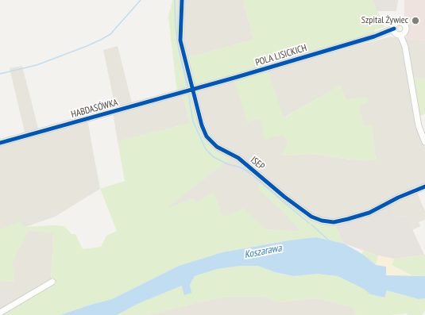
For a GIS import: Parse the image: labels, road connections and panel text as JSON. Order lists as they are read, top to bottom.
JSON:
{
  "streets": {
    "street": ["POLA LISICKICH", "HABDASÓWKA", "ISEP"]
  },
  "crossings": [
    ["POLA LISICKICH", "HABDASÓWKA"],
    ["POLA LISICKICH", "ISEP"],
    ["HABDASÓWKA", "ISEP"]
  ],
  "water": ["Koszarawa"],
  "places": ["Szpital Żywiec"]
}
